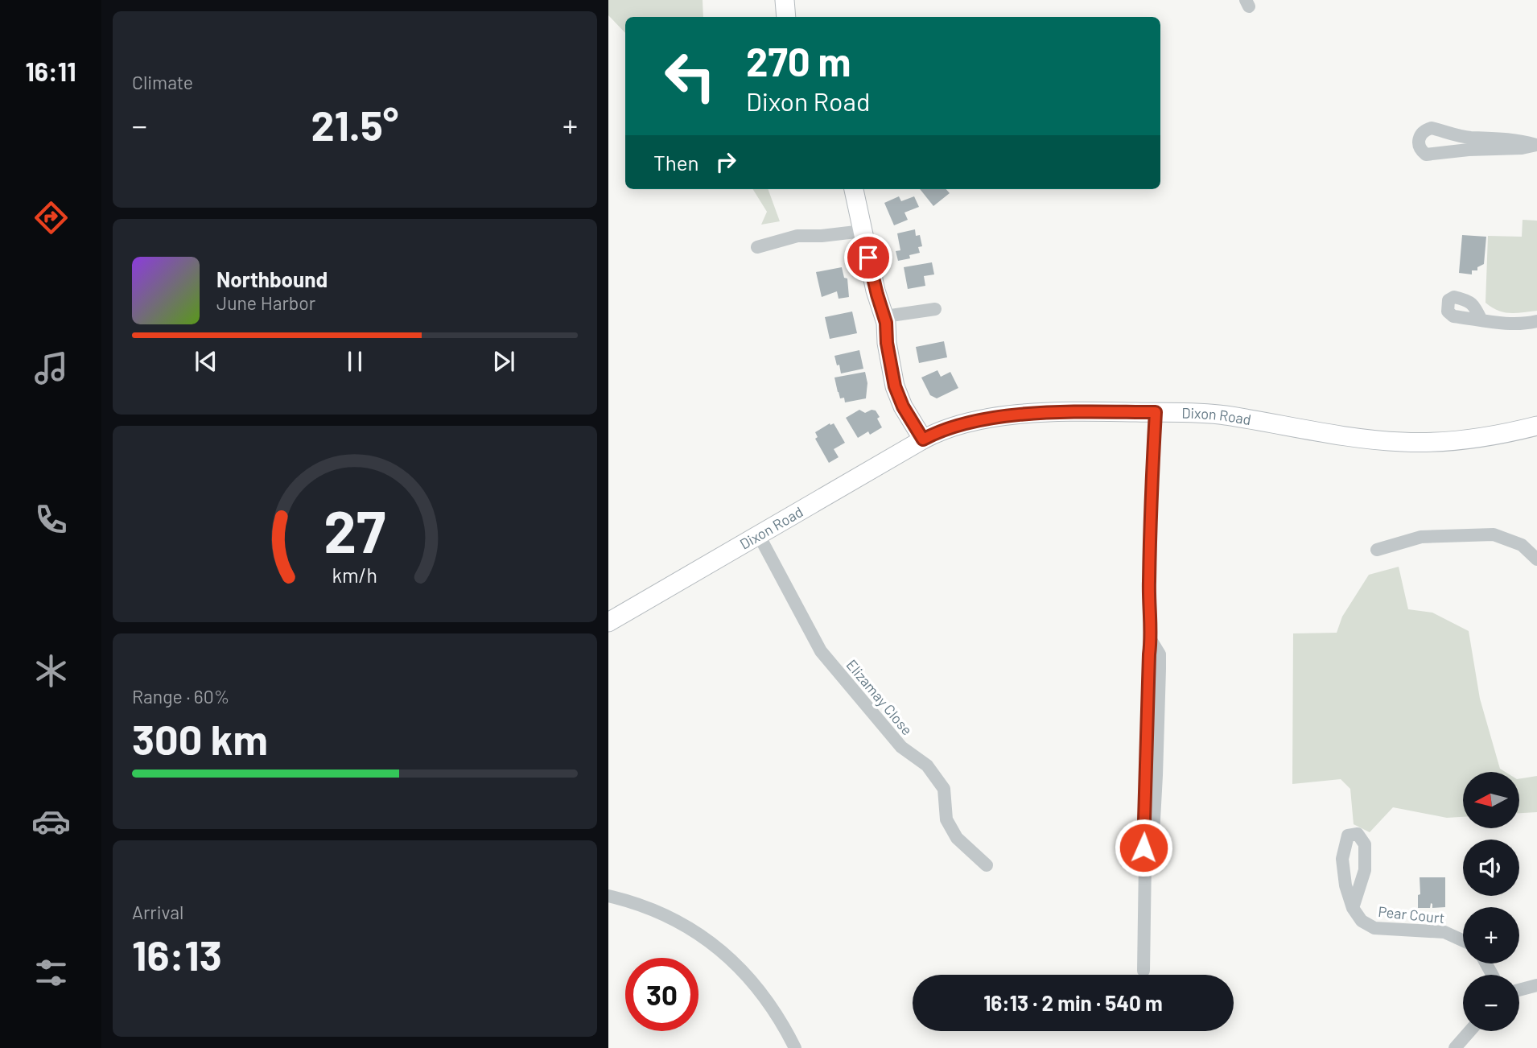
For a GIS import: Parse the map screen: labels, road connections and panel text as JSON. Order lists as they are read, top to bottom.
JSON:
{
  "streets": {
    "main road": ["Dixon Road"],
    "street": ["Elizamay Close", "Pear Court"]
  },
  "crossings": [
    ["Dixon Road", "Elizamay Close"]
  ],
  "north": "left",
  "page": {
    "tabs": "16:11",
    "tile": [
      "Climate",
      ["Range · 60%", "300 km"],
      ["Arrival", "16:13"]
    ],
    "turn": ["270 m", "Dixon Road"],
    "heat": ["−", "21.5°", "+"],
    "then": "Then",
    "song": ["Northbound", "June Harbor"],
    "map_buttons": ["+", "−"],
    "limit": "30",
    "trip": "16:13 · 2 min · 540 m",
    "gauge": ["27", "km/h"]
  }
}
